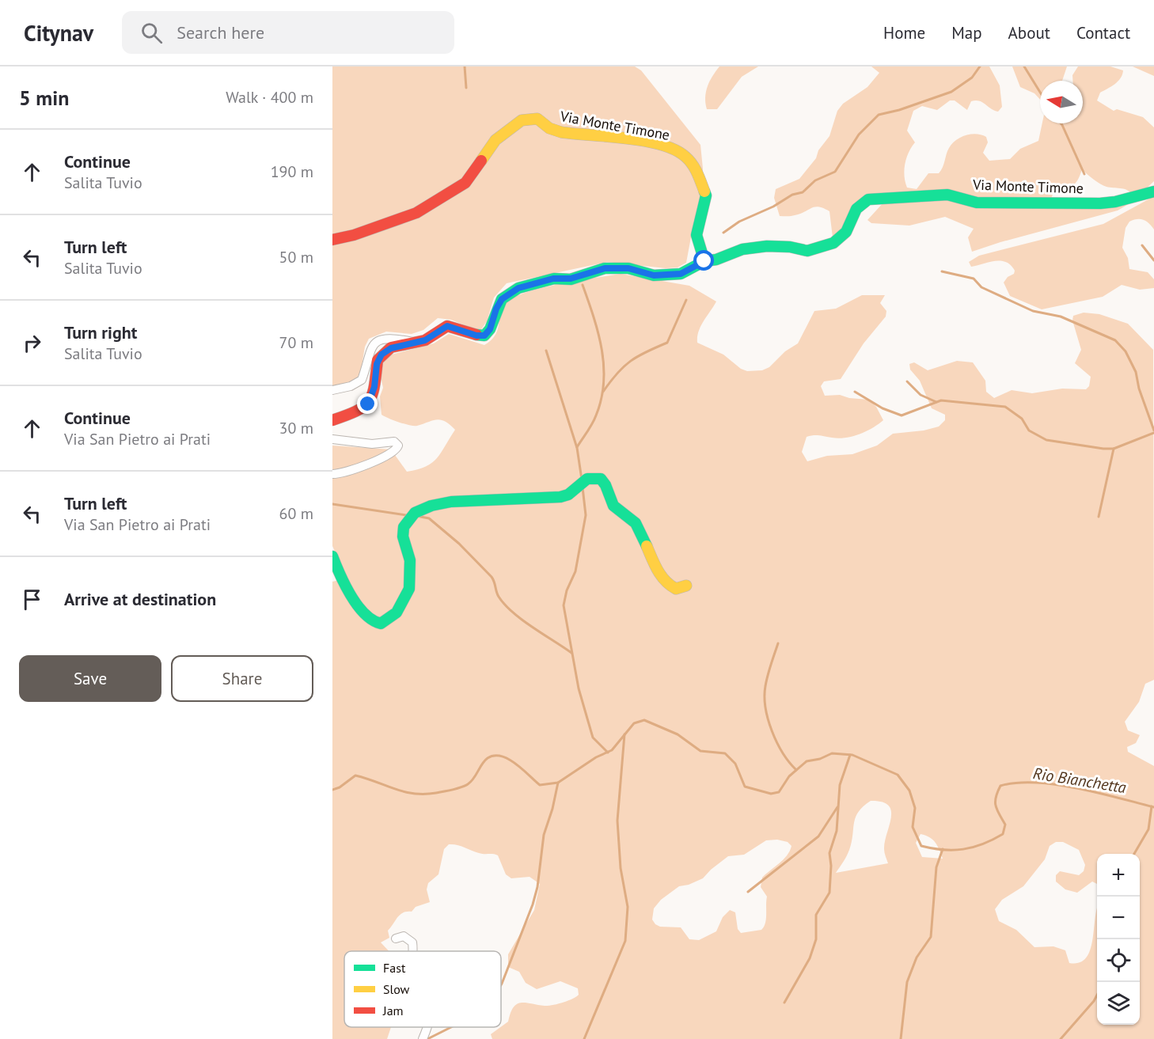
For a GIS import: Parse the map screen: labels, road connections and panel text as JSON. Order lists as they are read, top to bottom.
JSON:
{
  "streets": {
    "street": ["Via Monte Timone"]
  },
  "water": ["Rio Bianchetta"],
  "legend": ["Fast", "Slow", "Jam"],
  "north": "left",
  "page": {
    "header": "Citynav",
    "search": "Search here",
    "nav": [
      "Home",
      "Map",
      "About",
      "Contact"
    ],
    "heading": ["5 min", "Walk · 400 m"],
    "list": [
      ["Continue", "Salita Tuvio", "190 m"],
      ["Turn left", "Salita Tuvio", "50 m"],
      ["Turn right", "Salita Tuvio", "70 m"],
      ["Continue", "Via San Pietro ai Prati", "30 m"],
      ["Turn left", "Via San Pietro ai Prati", "60 m"],
      "Arrive at destination"
    ],
    "buttons": ["Save", "Share"],
    "map_buttons": ["+", "−"]
  }
}
